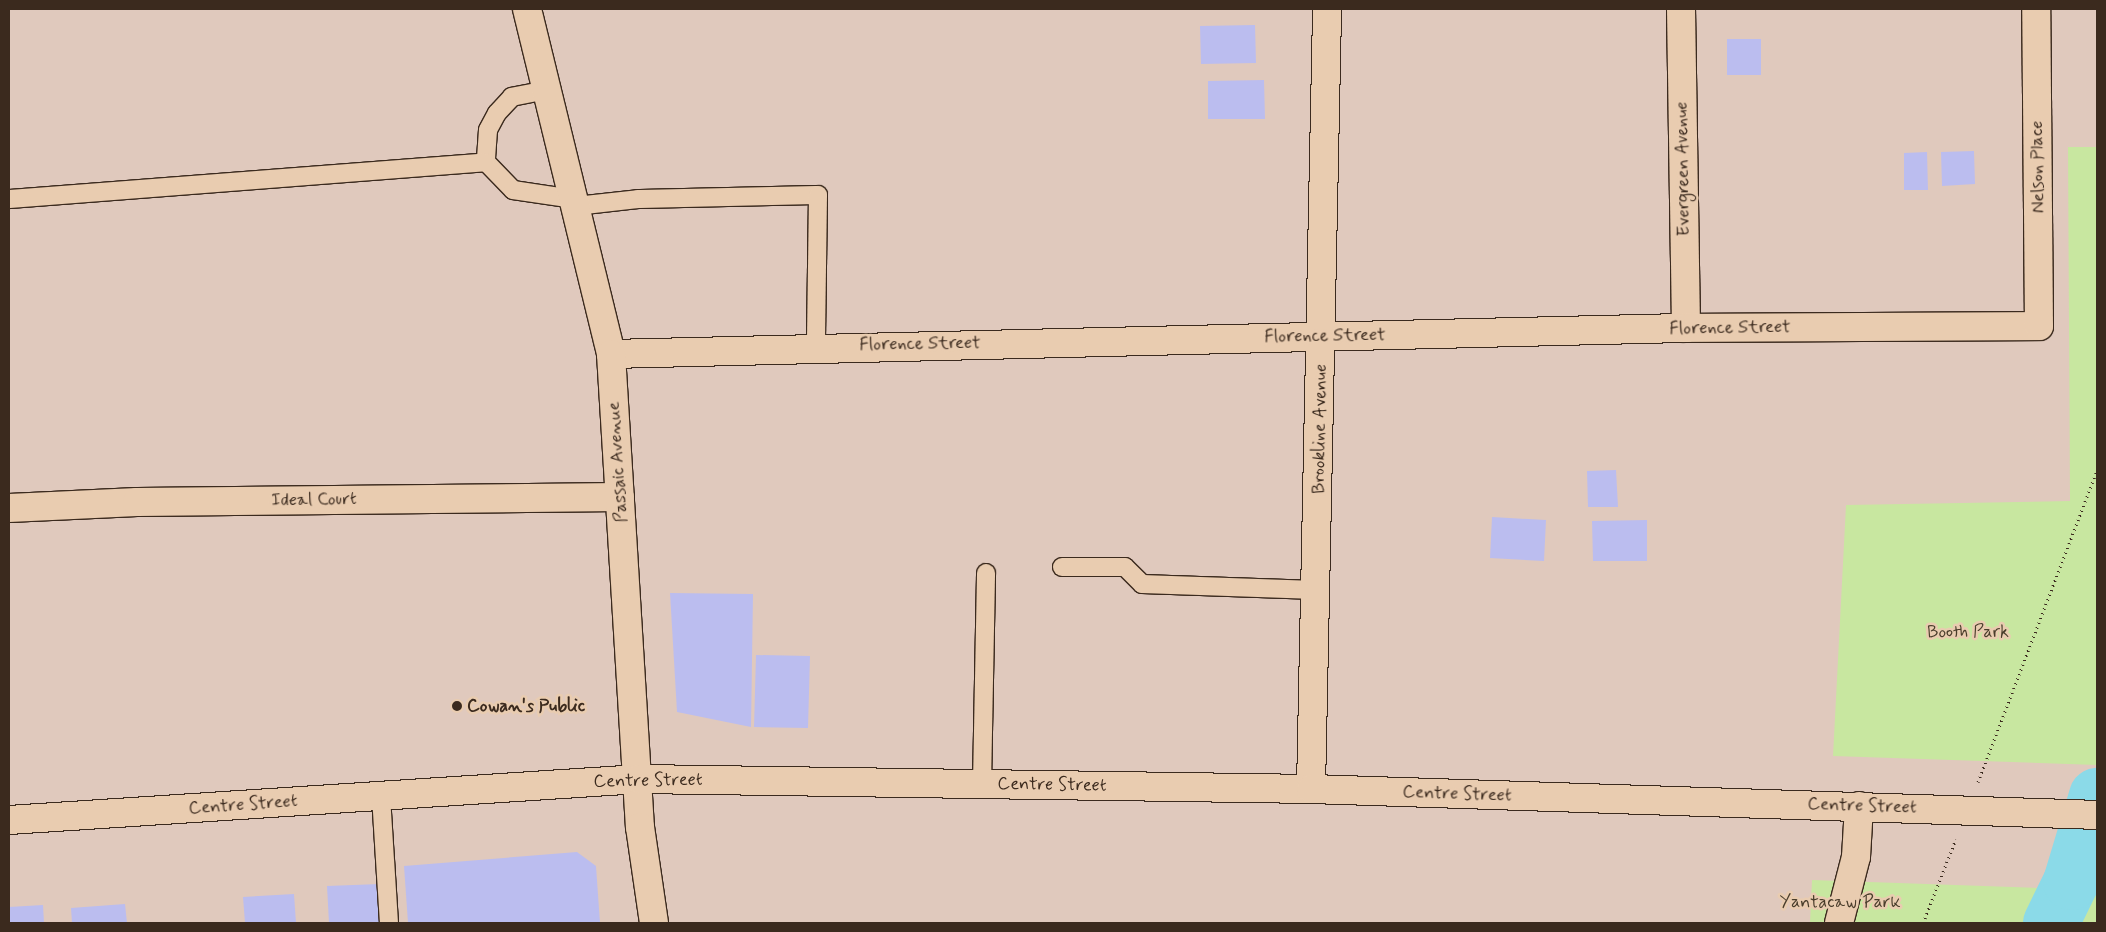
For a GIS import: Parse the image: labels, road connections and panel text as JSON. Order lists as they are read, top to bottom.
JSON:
{
  "streets": {
    "street": [
      "Nelson Place",
      "Evergreen Avenue",
      "Florence Street",
      "Brookline Avenue",
      "Passaic Avenue",
      "Ideal Court",
      "Centre Street"
    ]
  },
  "crossings": [
    ["Nelson Place", "Florence Street"],
    ["Evergreen Avenue", "Florence Street"],
    ["Florence Street", "Brookline Avenue"],
    ["Florence Street", "Passaic Avenue"],
    ["Brookline Avenue", "Centre Street"],
    ["Passaic Avenue", "Ideal Court"],
    ["Passaic Avenue", "Centre Street"]
  ],
  "parks": ["Booth Park", "Yantacaw Park"],
  "places": ["Cowan's Public"]
}
